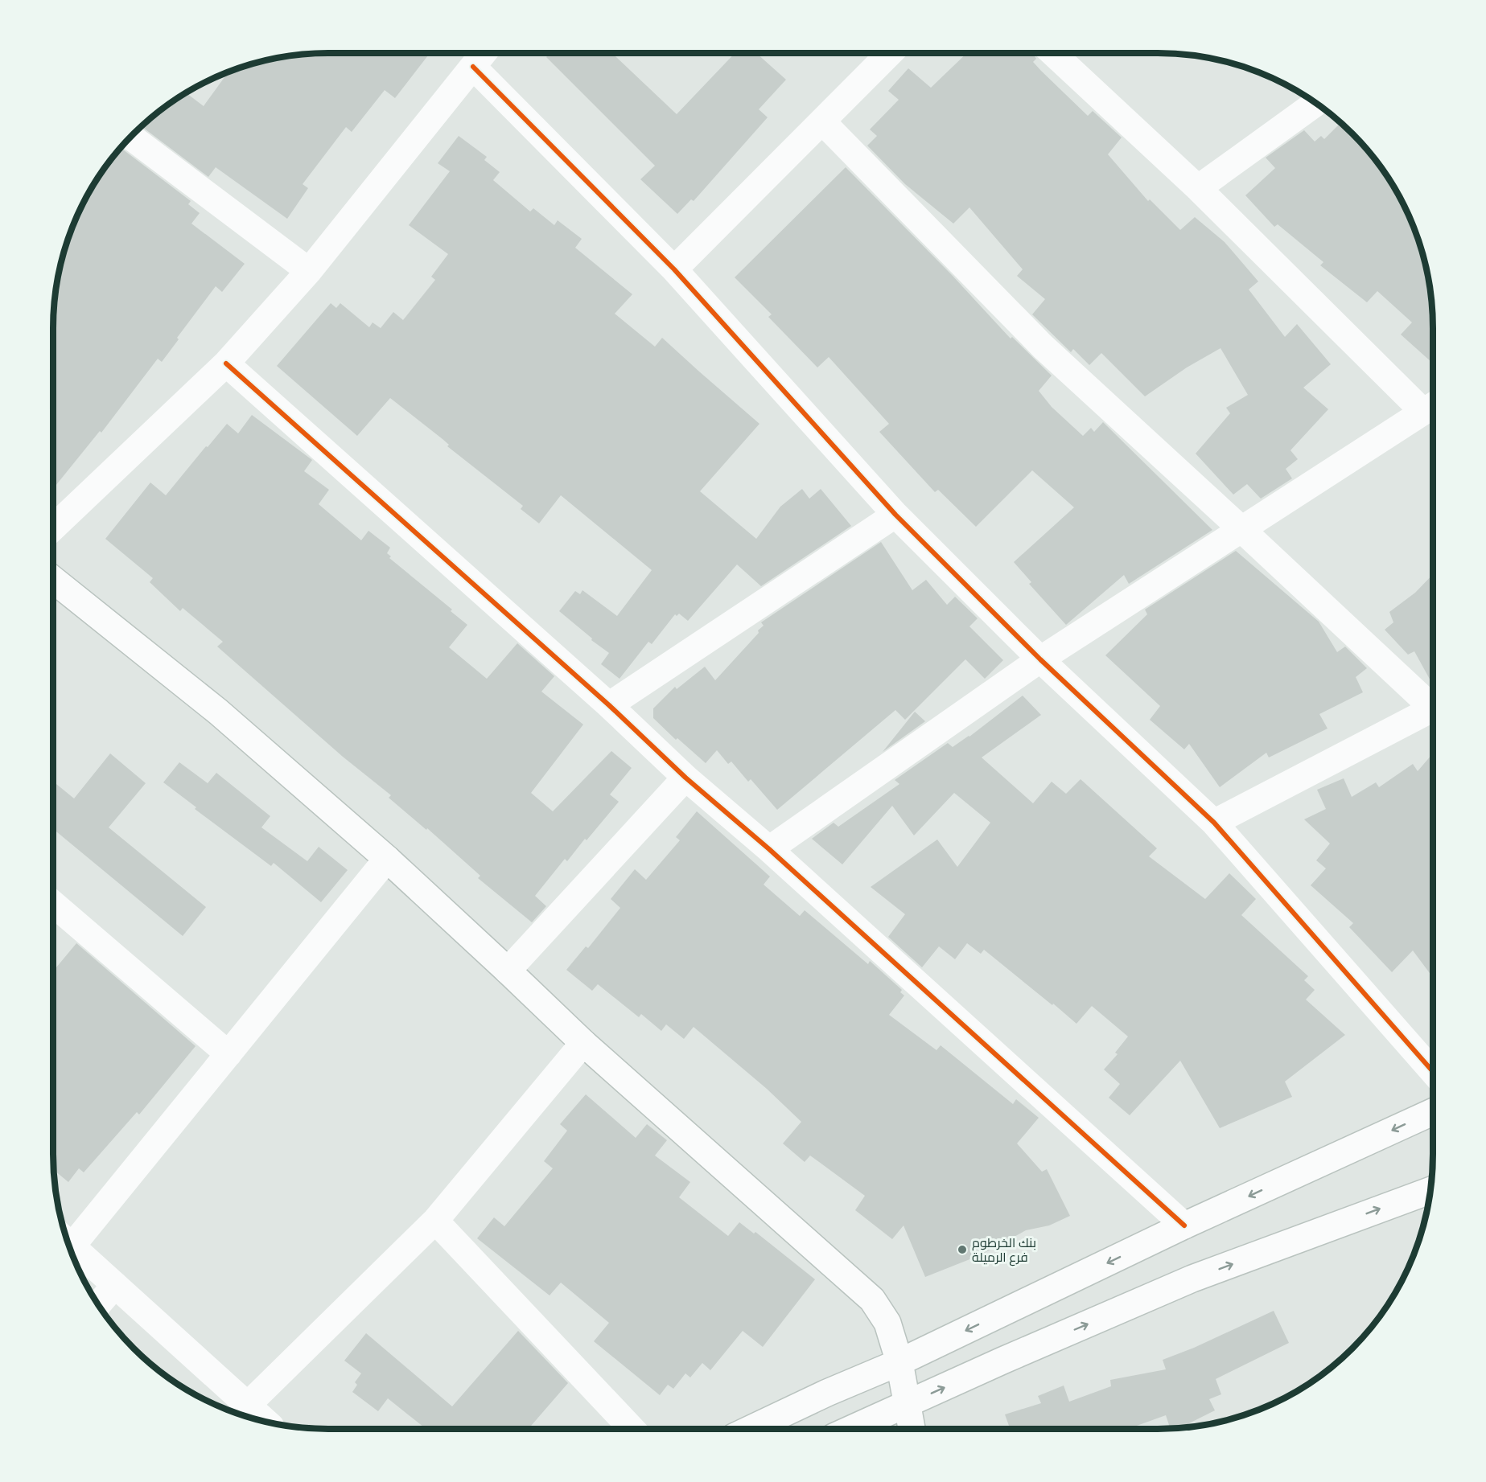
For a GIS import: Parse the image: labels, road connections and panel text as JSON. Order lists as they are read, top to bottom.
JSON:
{
  "places": ["بنك الخرطوم فرع الرميلة"]
}
